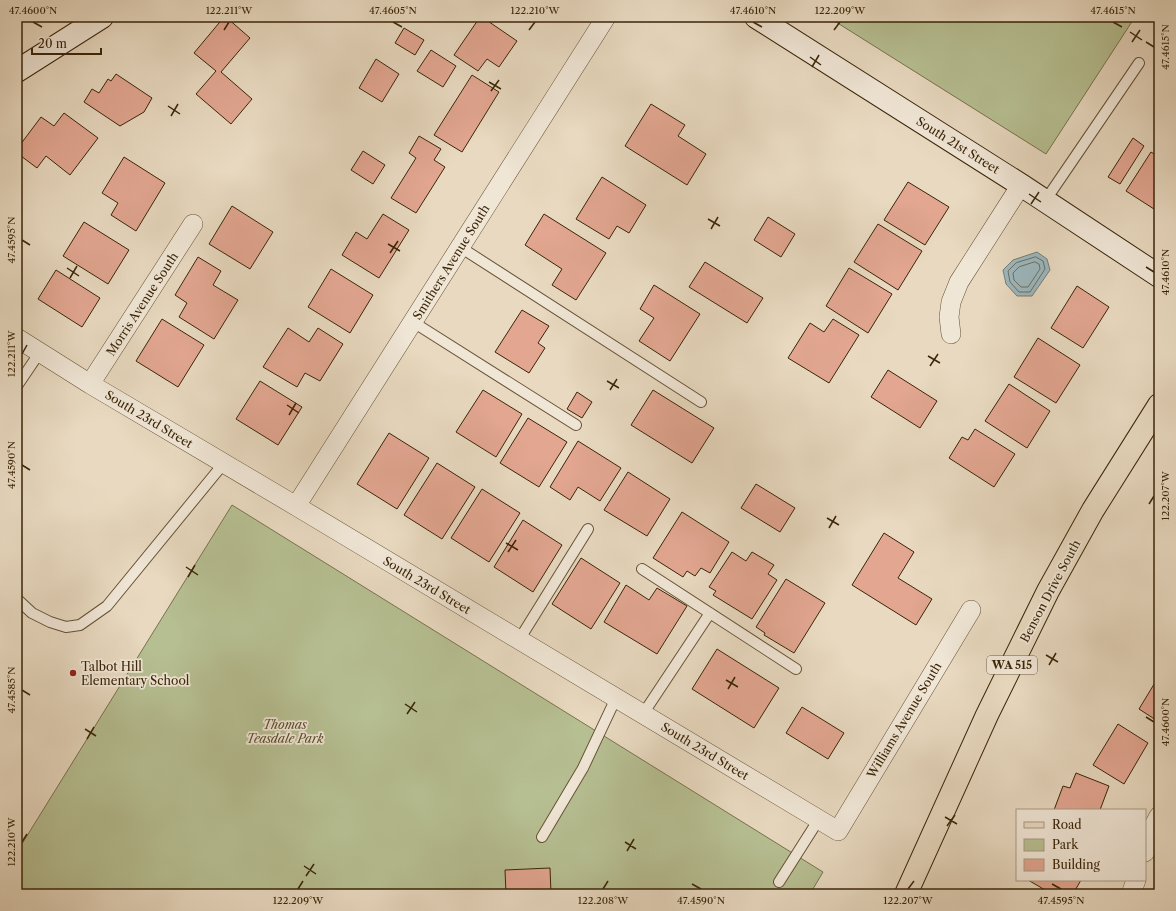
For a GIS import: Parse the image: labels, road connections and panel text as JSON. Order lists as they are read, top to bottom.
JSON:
{
  "streets": {
    "main road": ["Benson Drive South", "WA 515"],
    "street": [
      "South 21st Street",
      "Smithers Avenue South",
      "Morris Avenue South",
      "South 23rd Street",
      "Williams Avenue South"
    ]
  },
  "crossings": [
    ["Smithers Avenue South", "South 23rd Street"],
    ["Morris Avenue South", "South 23rd Street"],
    ["South 23rd Street", "Williams Avenue South"]
  ],
  "parks": ["Thomas Teasdale Park"],
  "places": ["Talbot Hill Elementary School"],
  "legend": ["Road", "Park", "Building"],
  "scale_bar": "20 m",
  "coordinates": [
    "47.4600°N",
    "122.211°W",
    "47.4605°N",
    "122.210°W",
    "47.4610°N",
    "122.209°W",
    "47.4615°N",
    "47.4595°N",
    "47.4590°N",
    "122.207°W",
    "47.4585°N",
    "122.208°W"
  ]
}
